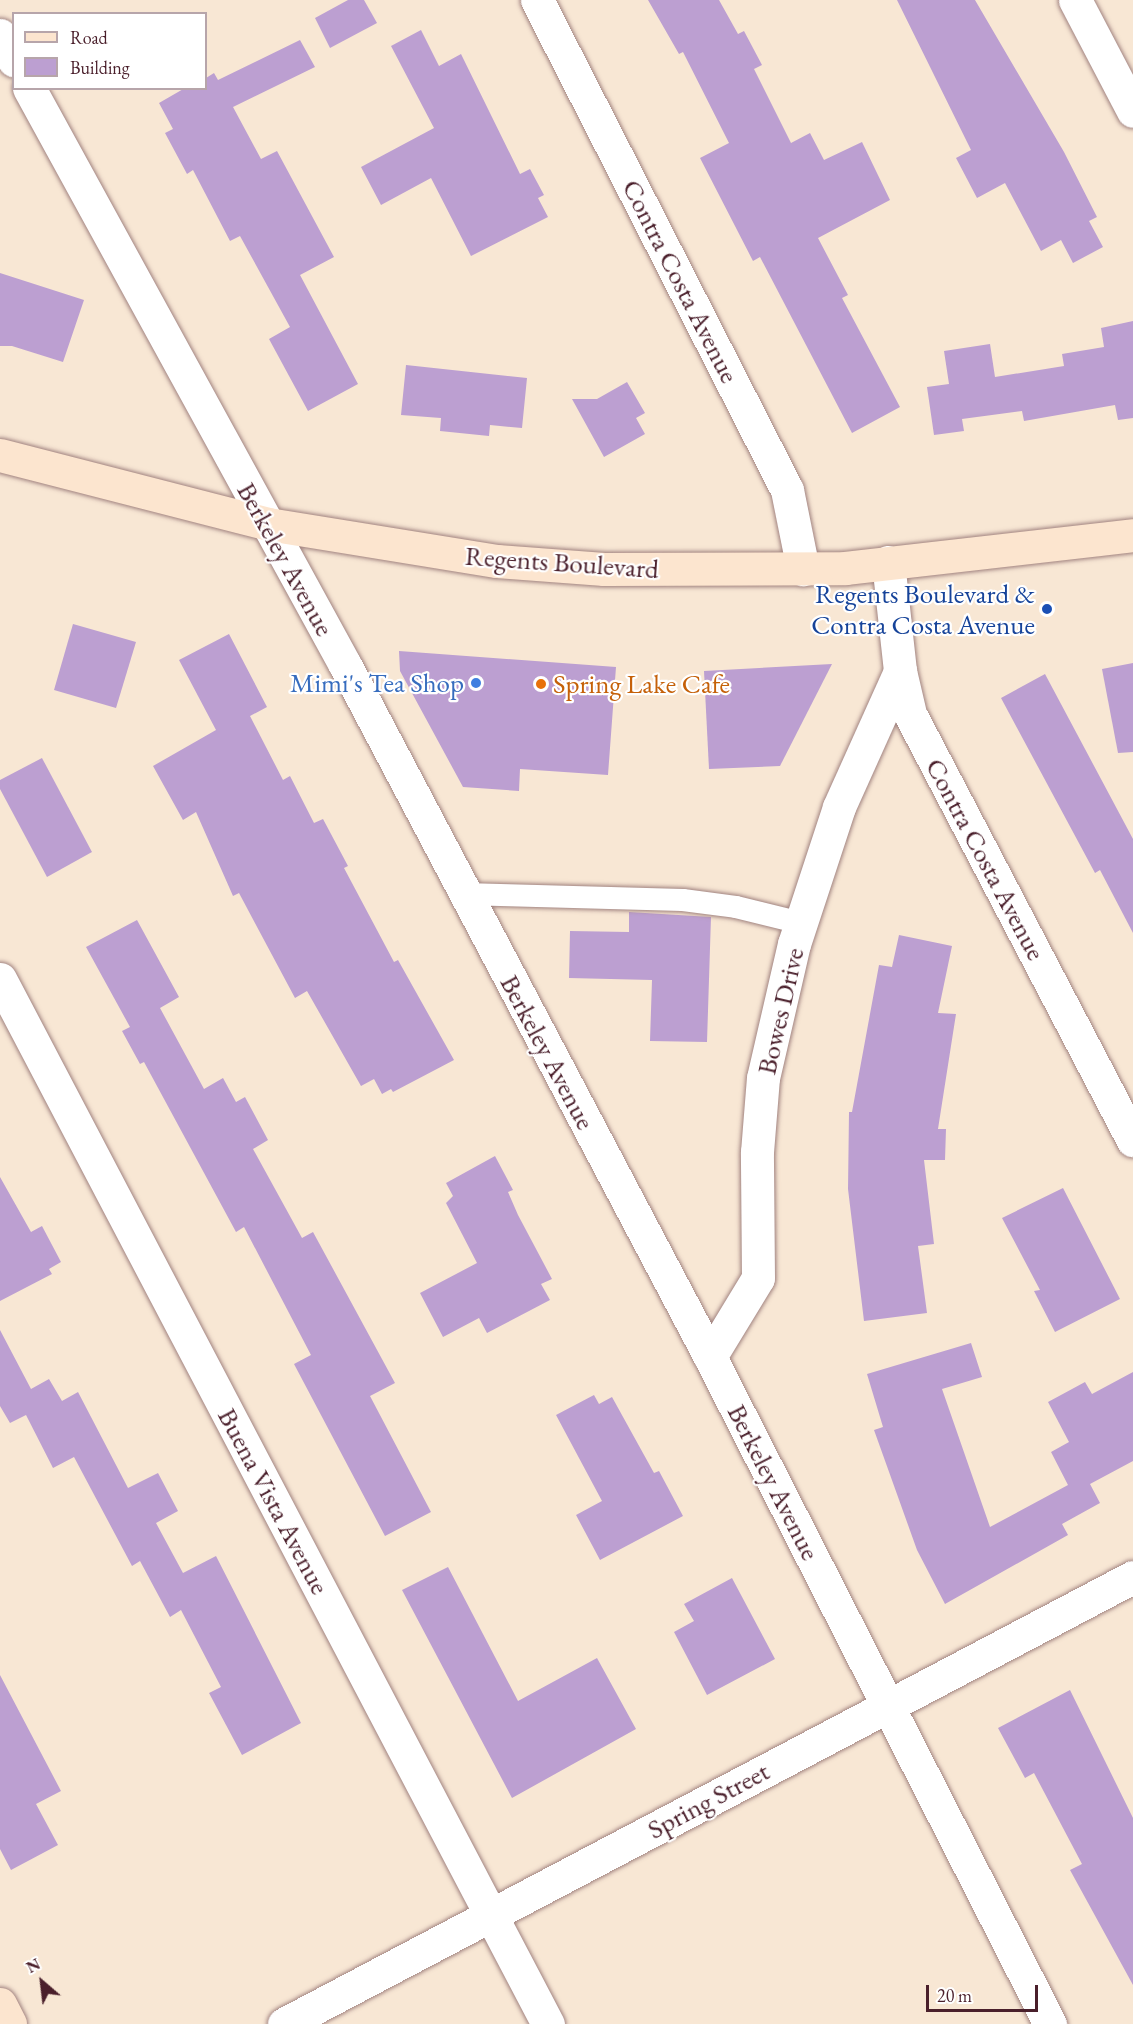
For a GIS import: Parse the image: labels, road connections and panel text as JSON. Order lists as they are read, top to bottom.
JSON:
{
  "streets": {
    "main road": ["Regents Boulevard"],
    "street": [
      "Contra Costa Avenue",
      "Berkeley Avenue",
      "Bowes Drive",
      "Buena Vista Avenue",
      "Spring Street"
    ]
  },
  "crossings": [
    ["Contra Costa Avenue", "Regents Boulevard"],
    ["Contra Costa Avenue", "Bowes Drive"],
    ["Berkeley Avenue", "Regents Boulevard"],
    ["Berkeley Avenue", "Bowes Drive"],
    ["Berkeley Avenue", "Spring Street"],
    ["Buena Vista Avenue", "Spring Street"]
  ],
  "places": ["Regents Boulevard & Contra Costa Avenue", "Mimi's Tea Shop", "Spring Lake Cafe"],
  "legend": ["Road", "Building"],
  "scale_bar": "20 m",
  "north": "top left"
}
